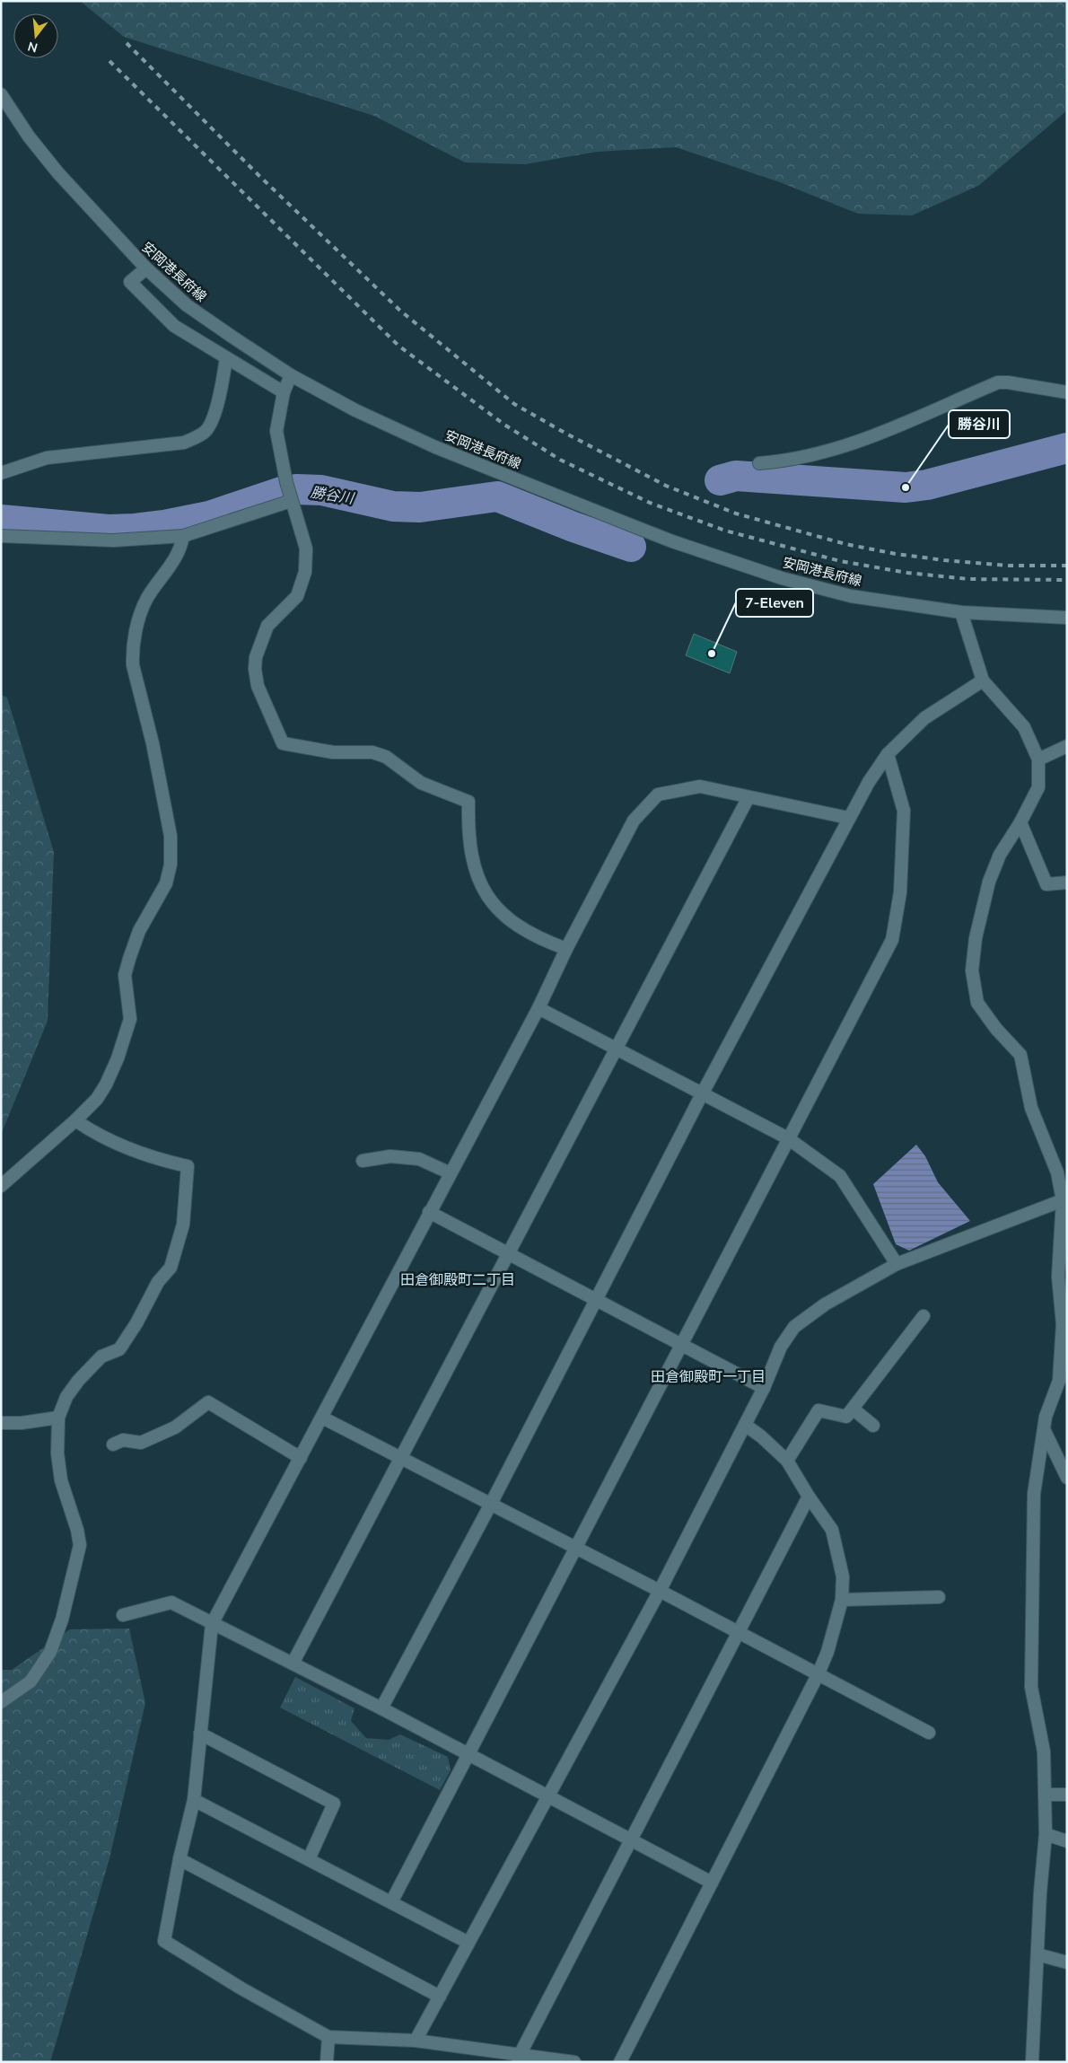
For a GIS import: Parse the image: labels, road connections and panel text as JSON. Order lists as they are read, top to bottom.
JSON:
{
  "streets": {
    "street": ["安岡港長府線"]
  },
  "districts": ["田倉御殿町二丁目", "田倉御殿町一丁目"],
  "water": ["勝谷川"],
  "places": ["勝谷川", "7-Eleven"],
  "north": "bottom"
}
